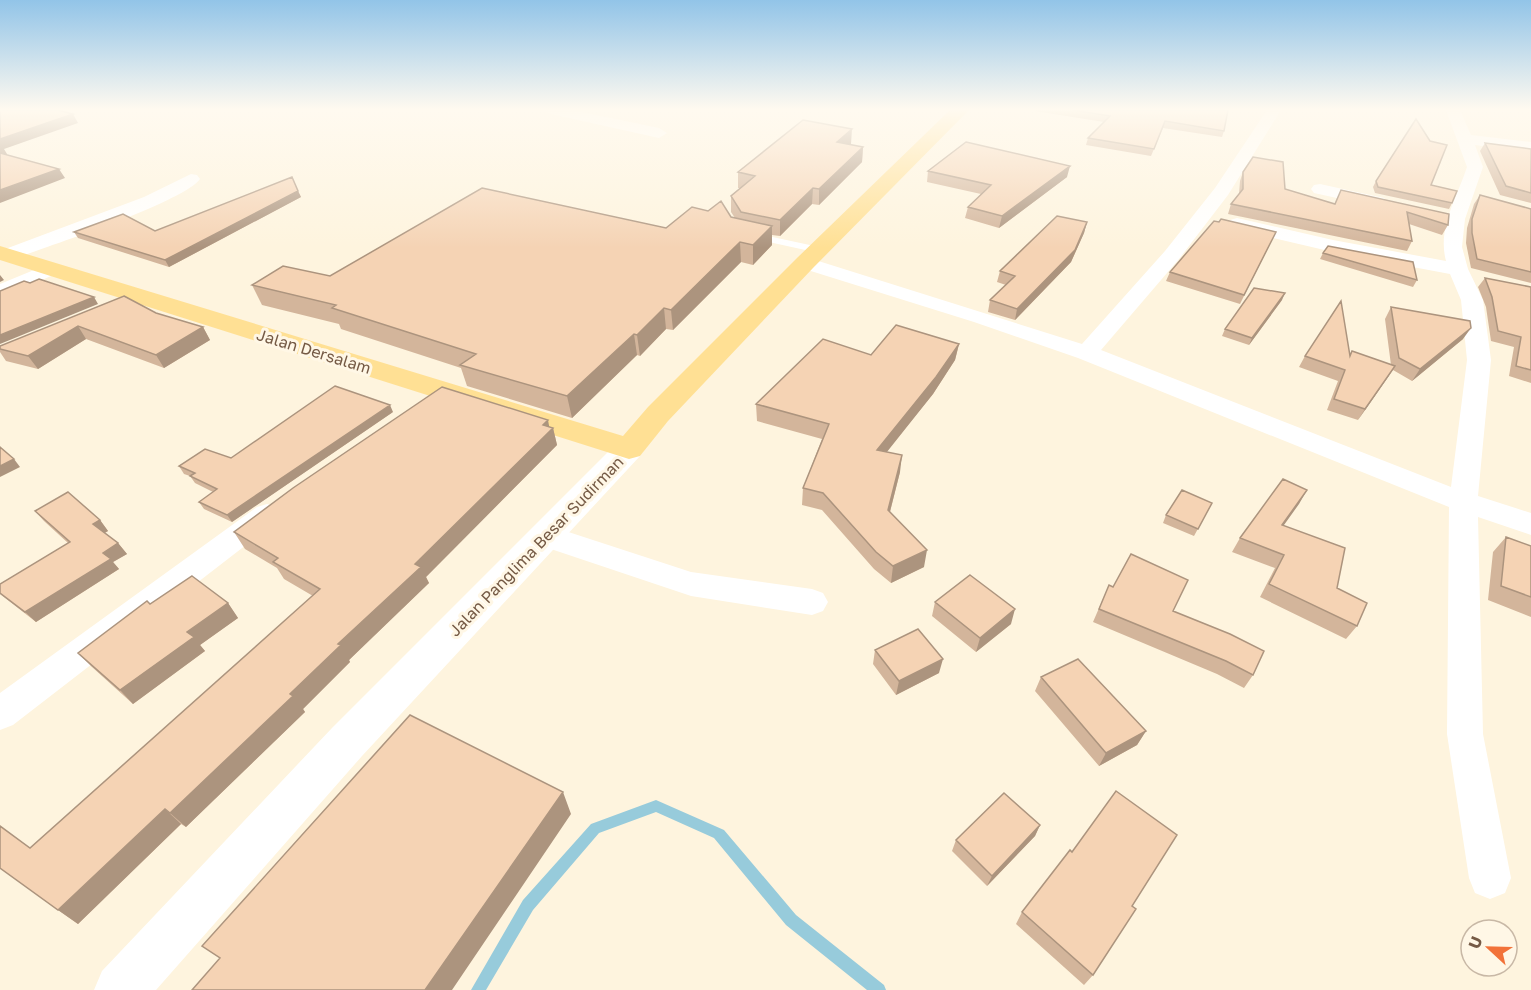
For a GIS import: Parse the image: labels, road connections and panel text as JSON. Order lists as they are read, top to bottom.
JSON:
{
  "streets": {
    "main road": ["Jalan Dersalam", "Jalan Panglima Besar Sudirman"]
  },
  "crossings": [
    ["Jalan Dersalam", "Jalan Panglima Besar Sudirman"]
  ],
  "north": "left"
}
